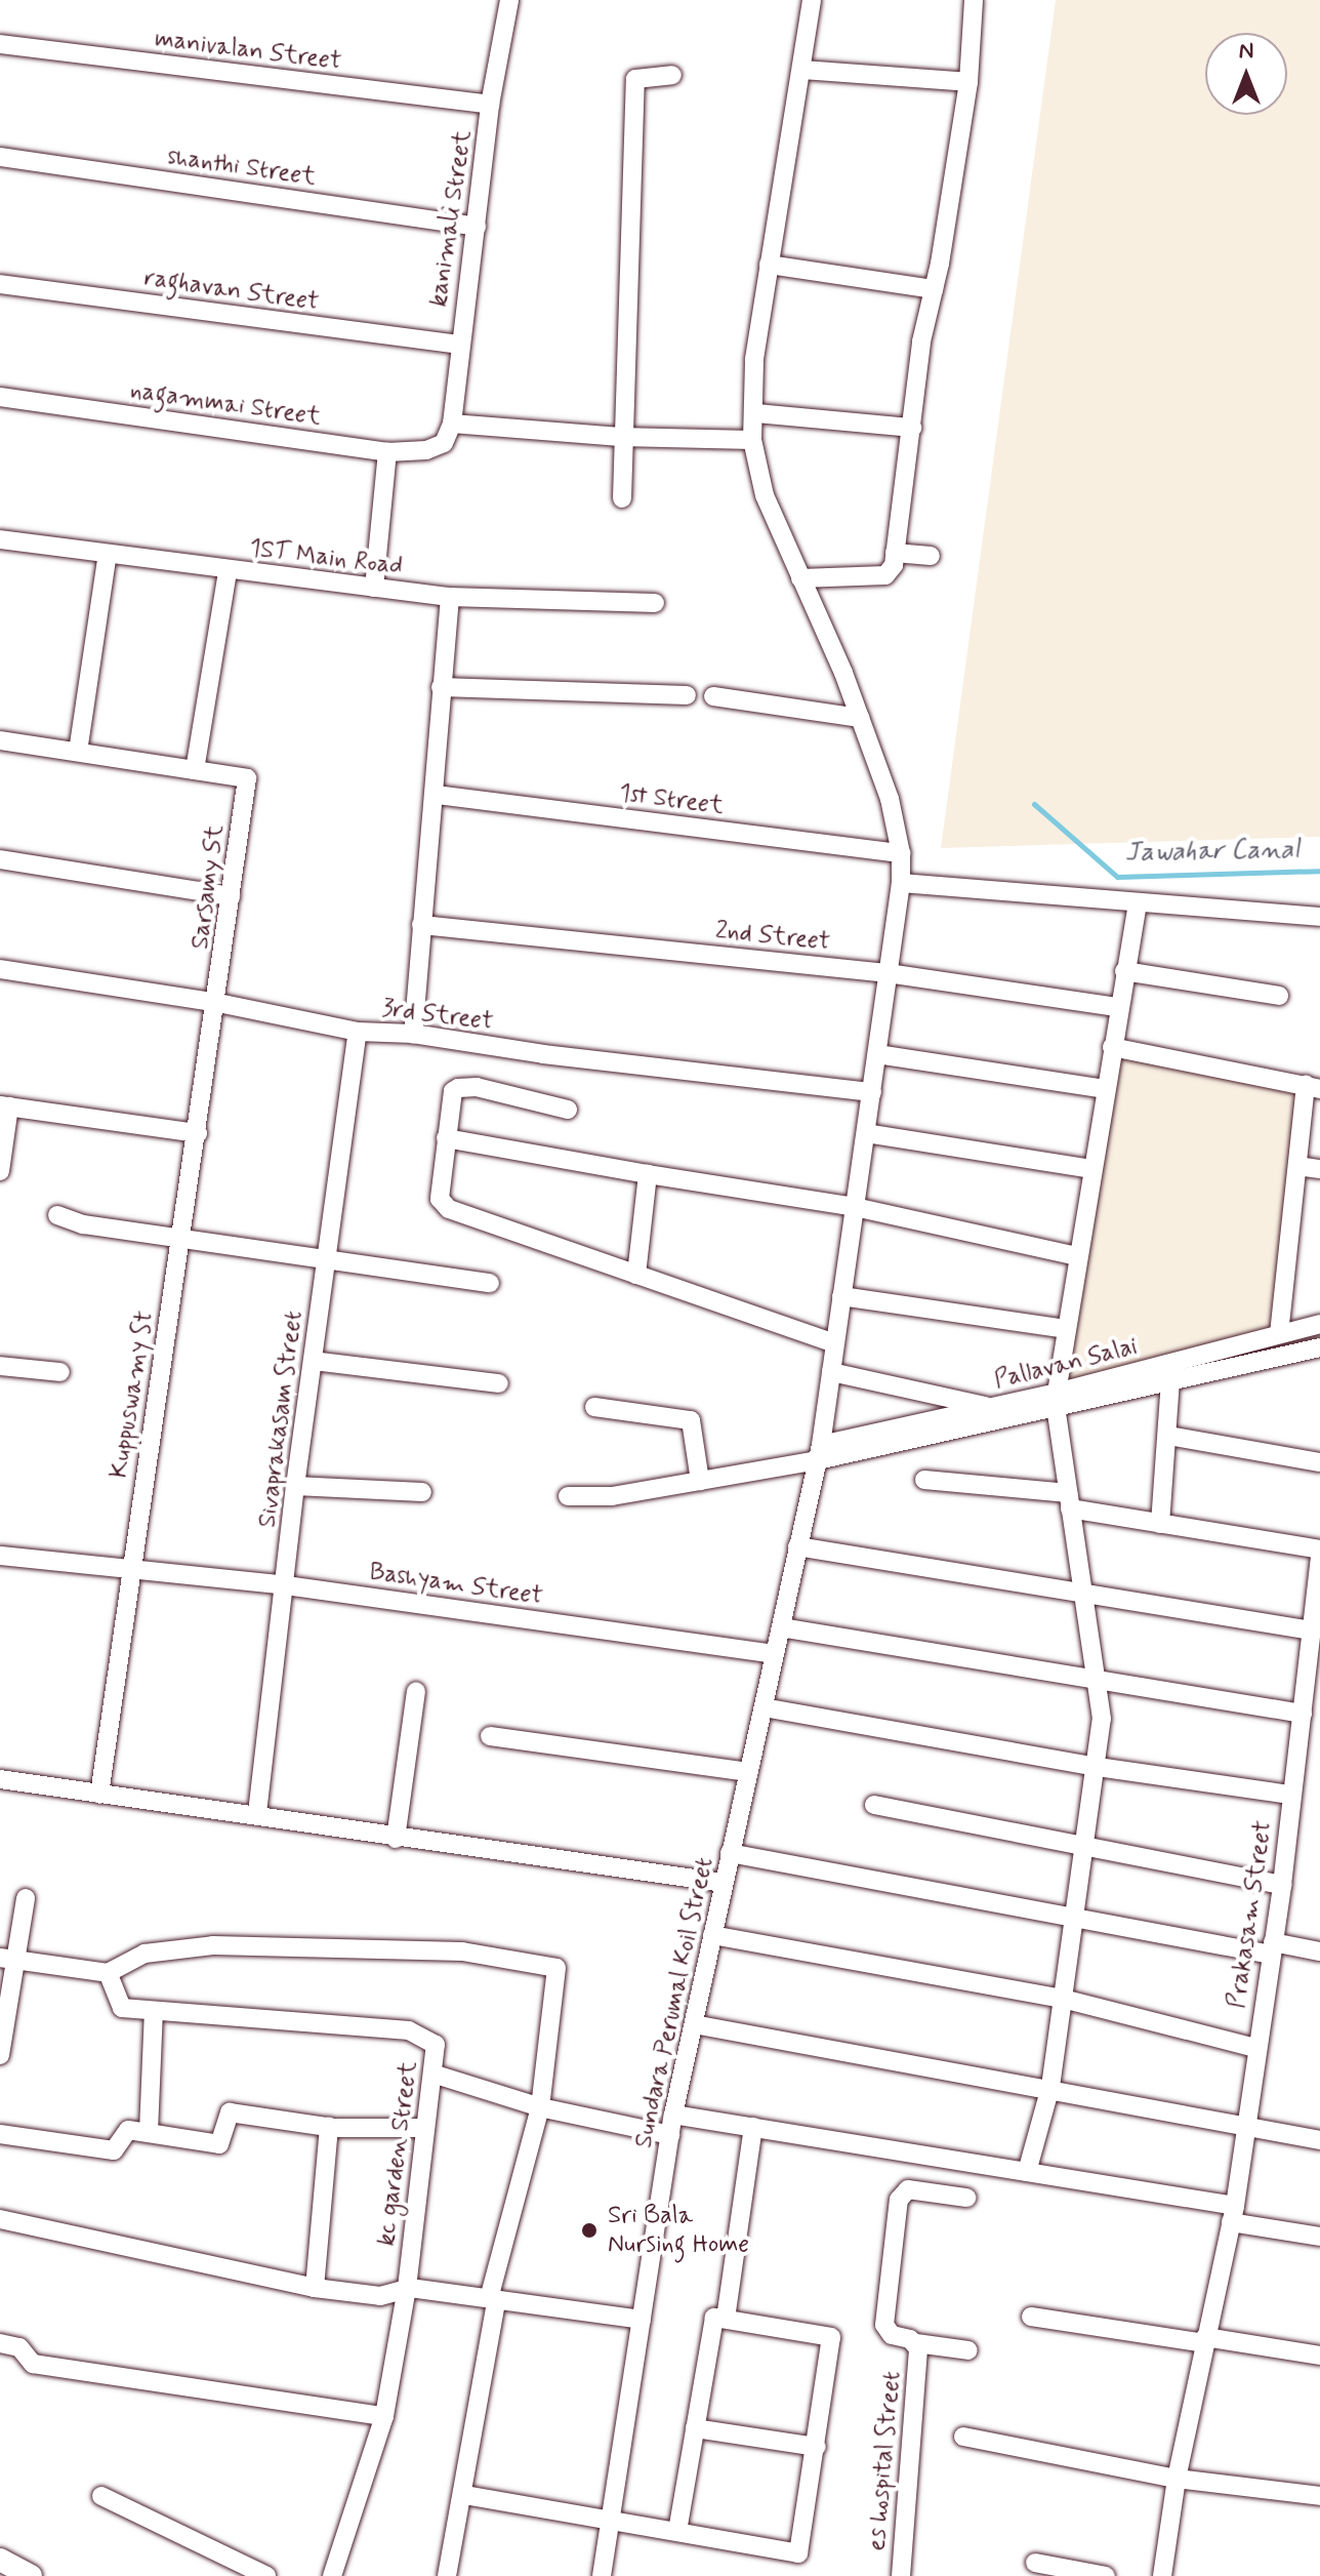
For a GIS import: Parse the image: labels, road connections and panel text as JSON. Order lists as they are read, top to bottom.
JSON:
{
  "streets": {
    "street": [
      "manivalan Street",
      "shanthi Street",
      "kanimali Street",
      "raghavan Street",
      "nagammai Street",
      "1ST Main Road",
      "1st Street",
      "Sarsamy St",
      "2nd Street",
      "3rd Street",
      "Pallavan Salai",
      "Kuppuswamy St",
      "Sivaprakasam Street",
      "Bashyam Street",
      "Prakasam Street",
      "Sundara Perumal Koil Street",
      "kc garden Street",
      "es hospital Street"
    ]
  },
  "crossings": [
    ["manivalan Street", "kanimali Street"],
    ["shanthi Street", "kanimali Street"],
    ["kanimali Street", "raghavan Street"],
    ["kanimali Street", "nagammai Street"],
    ["1st Street", "Sundara Perumal Koil Street"],
    ["Sarsamy St", "3rd Street"],
    ["Sarsamy St", "Kuppuswamy St"],
    ["2nd Street", "Sundara Perumal Koil Street"],
    ["3rd Street", "Kuppuswamy St"],
    ["3rd Street", "Sivaprakasam Street"],
    ["3rd Street", "Sundara Perumal Koil Street"],
    ["Pallavan Salai", "Sundara Perumal Koil Street"],
    ["Kuppuswamy St", "Bashyam Street"],
    ["Sivaprakasam Street", "Bashyam Street"],
    ["Bashyam Street", "Sundara Perumal Koil Street"]
  ],
  "water": ["Jawahar Canal"],
  "places": ["Sri Bala Nursing Home"],
  "north": "top"
}
